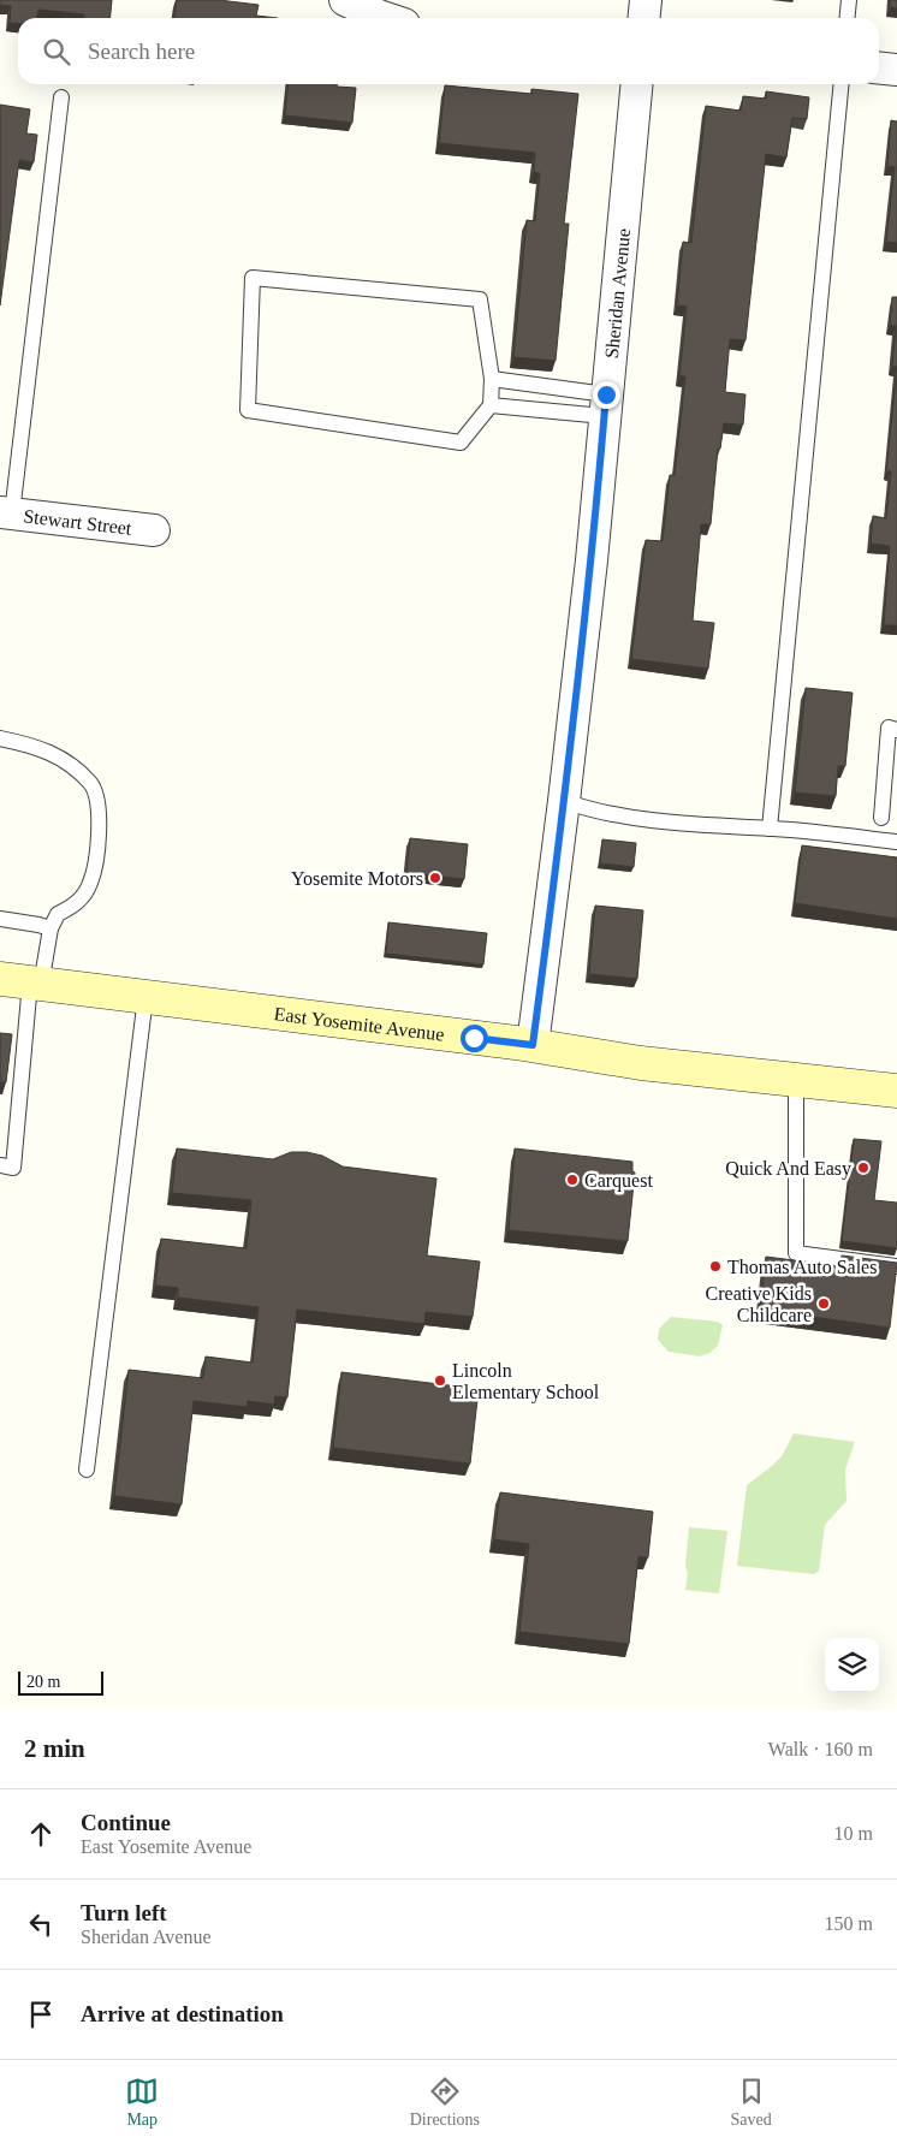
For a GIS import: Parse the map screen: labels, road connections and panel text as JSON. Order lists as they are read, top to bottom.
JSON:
{
  "streets": {
    "main road": ["East Yosemite Avenue"],
    "street": ["Sheridan Avenue", "Stewart Street"]
  },
  "crossings": [
    ["Sheridan Avenue", "East Yosemite Avenue"]
  ],
  "places": [
    "Yosemite Motors",
    "Quick And Easy",
    "Carquest",
    "Thomas Auto Sales",
    "Creative Kids Childcare",
    "Lincoln Elementary School"
  ],
  "scale_bar": "20 m",
  "page": {
    "search": "Search here",
    "scale": "20 m",
    "heading": ["2 min", "Walk · 160 m"],
    "list": [
      ["Continue", "East Yosemite Avenue", "10 m"],
      ["Turn left", "Sheridan Avenue", "150 m"],
      "Arrive at destination"
    ],
    "nav": ["Map", "Directions", "Saved"]
  }
}
